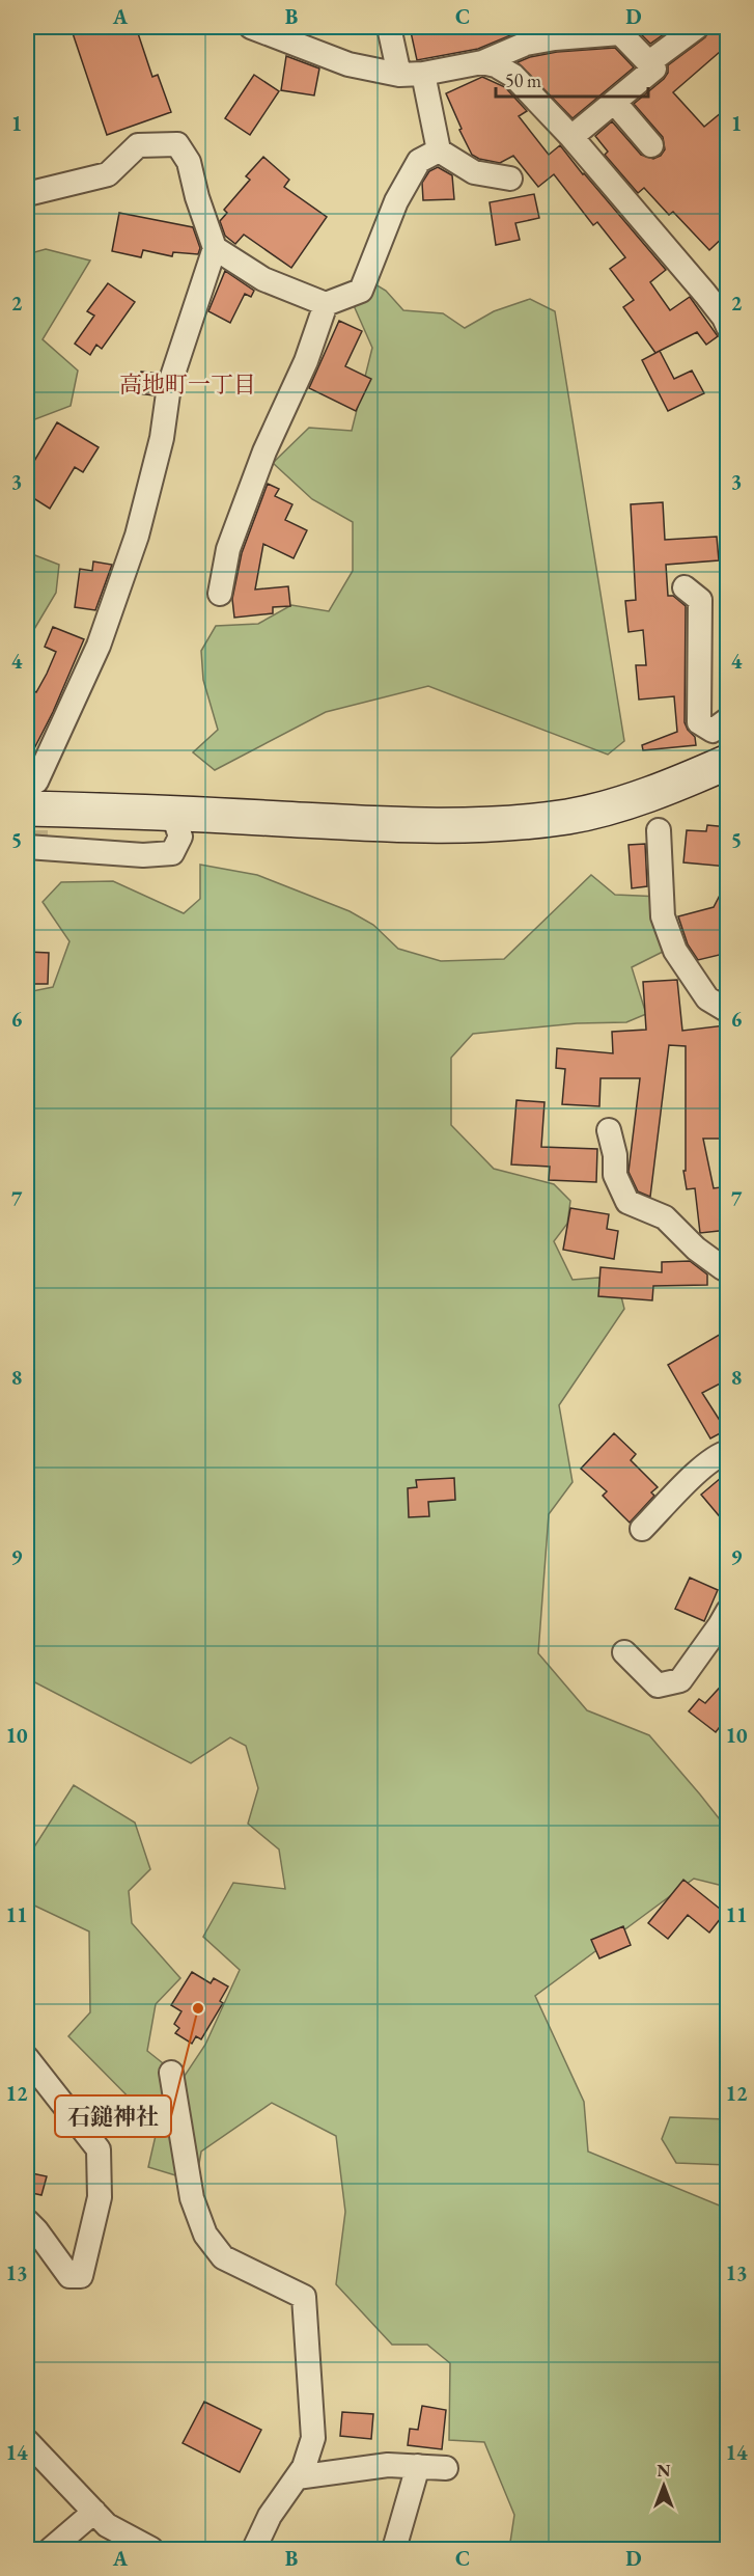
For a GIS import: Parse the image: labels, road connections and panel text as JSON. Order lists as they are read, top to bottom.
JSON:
{
  "districts": ["高地町一丁目"],
  "places": ["石鎚神社"],
  "scale_bar": "50 m",
  "north": "top",
  "grid": {
    "columns": [
      "A",
      "B",
      "C",
      "D"
    ],
    "rows": [
      "1",
      "2",
      "3",
      "4",
      "5",
      "6",
      "7",
      "8",
      "9",
      "10",
      "11",
      "12",
      "13",
      "14"
    ]
  }
}
